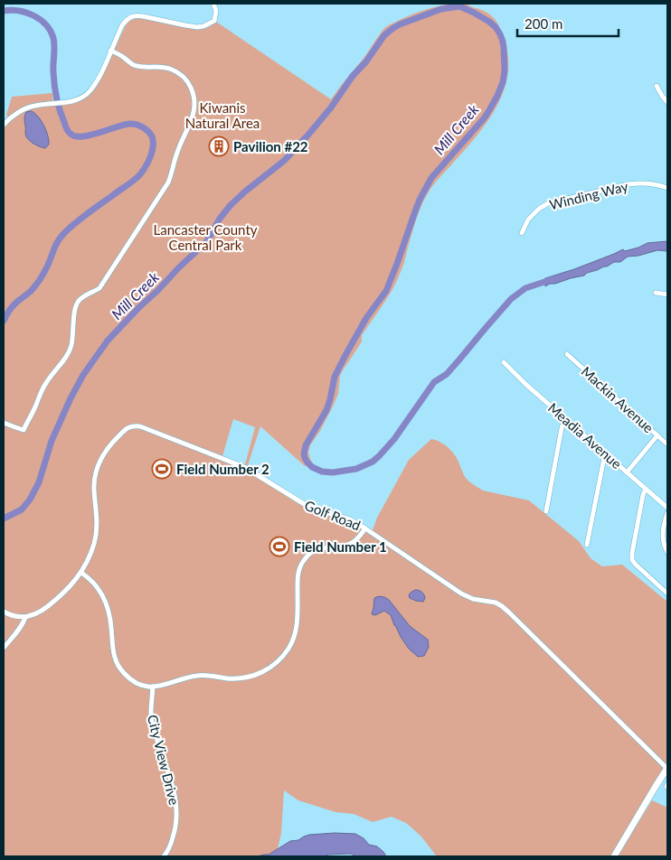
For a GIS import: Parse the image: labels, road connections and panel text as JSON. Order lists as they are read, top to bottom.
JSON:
{
  "streets": {
    "street": [
      "Winding Way",
      "Mackin Avenue",
      "Meadia Avenue",
      "Golf Road",
      "City View Drive"
    ]
  },
  "water": ["Mill Creek"],
  "parks": ["Kiwanis Natural Area", "Lancaster County Central Park"],
  "places": {
    "building": ["Pavilion #22"],
    "sports": ["Field Number 2", "Field Number 1"]
  },
  "scale_bar": "200 m"
}
